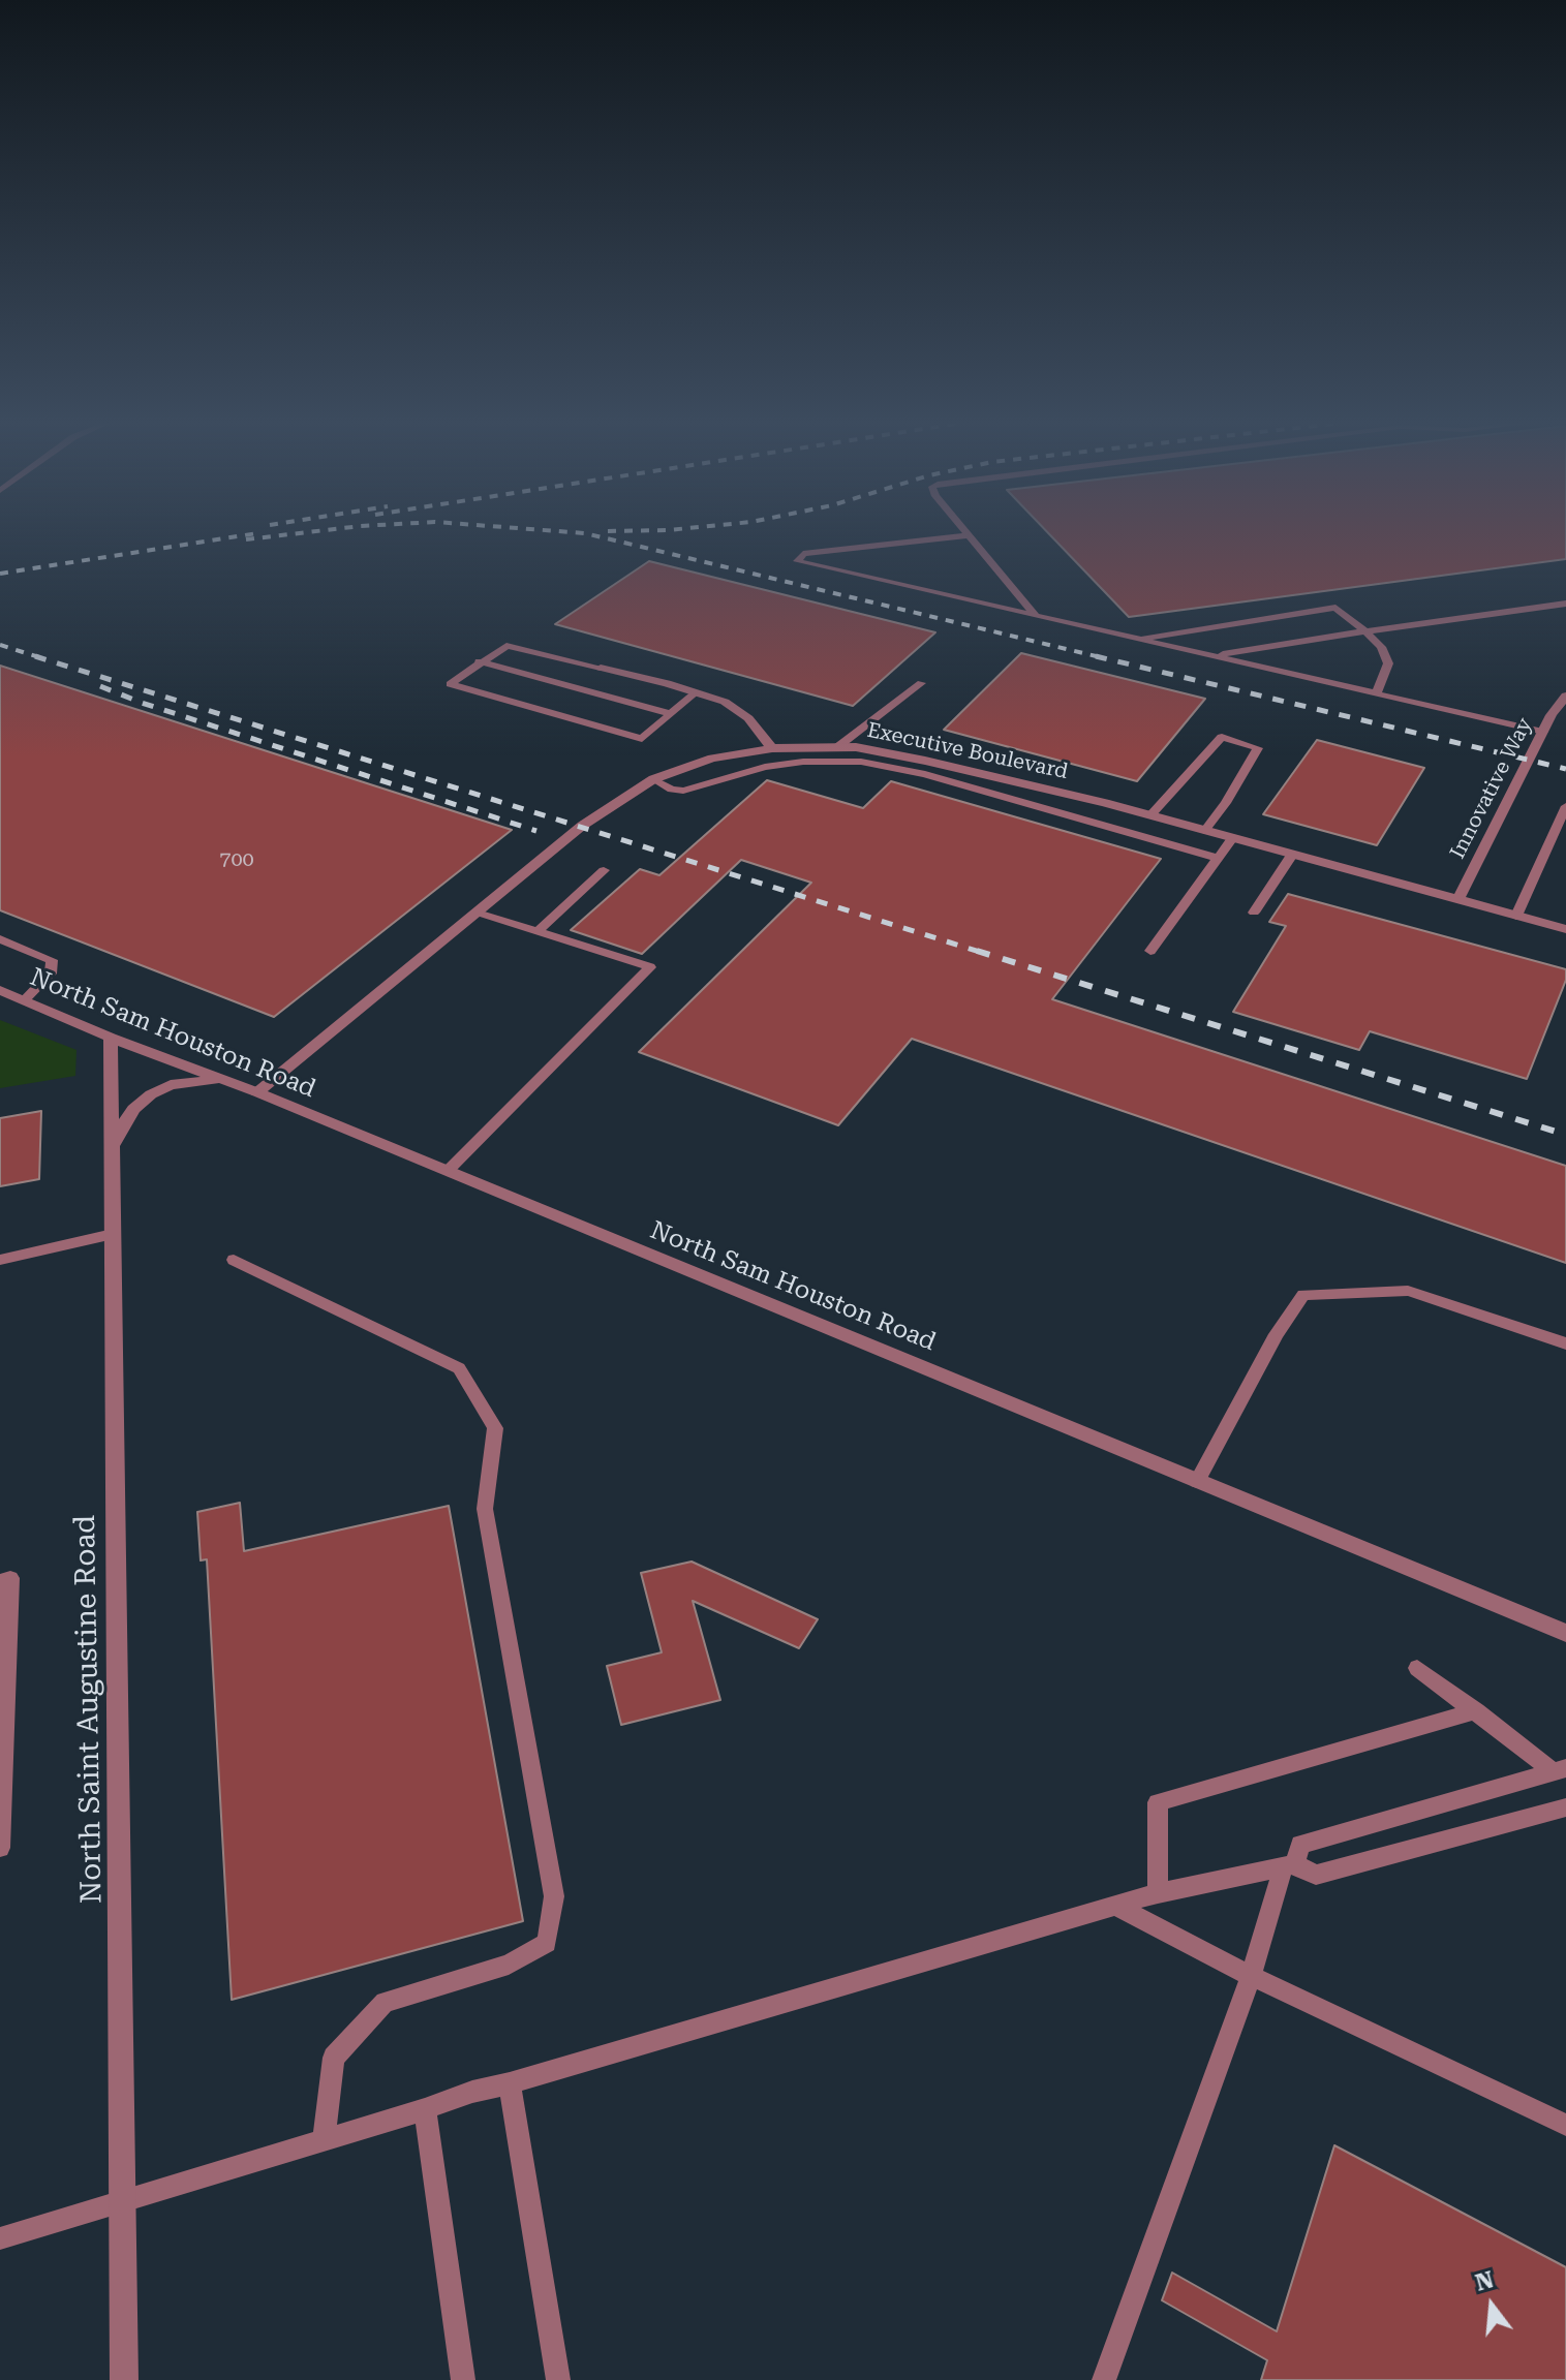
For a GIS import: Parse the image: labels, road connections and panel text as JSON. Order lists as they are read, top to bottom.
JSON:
{
  "streets": {
    "street": [
      "Executive Boulevard",
      "Innovative Way",
      "North Sam Houston Road",
      "North Saint Augustine Road"
    ]
  },
  "crossings": [
    ["Executive Boulevard", "Innovative Way"],
    ["Executive Boulevard", "North Sam Houston Road"],
    ["North Sam Houston Road", "North Saint Augustine Road"]
  ],
  "house_numbers": ["700"],
  "north": "top"
}
